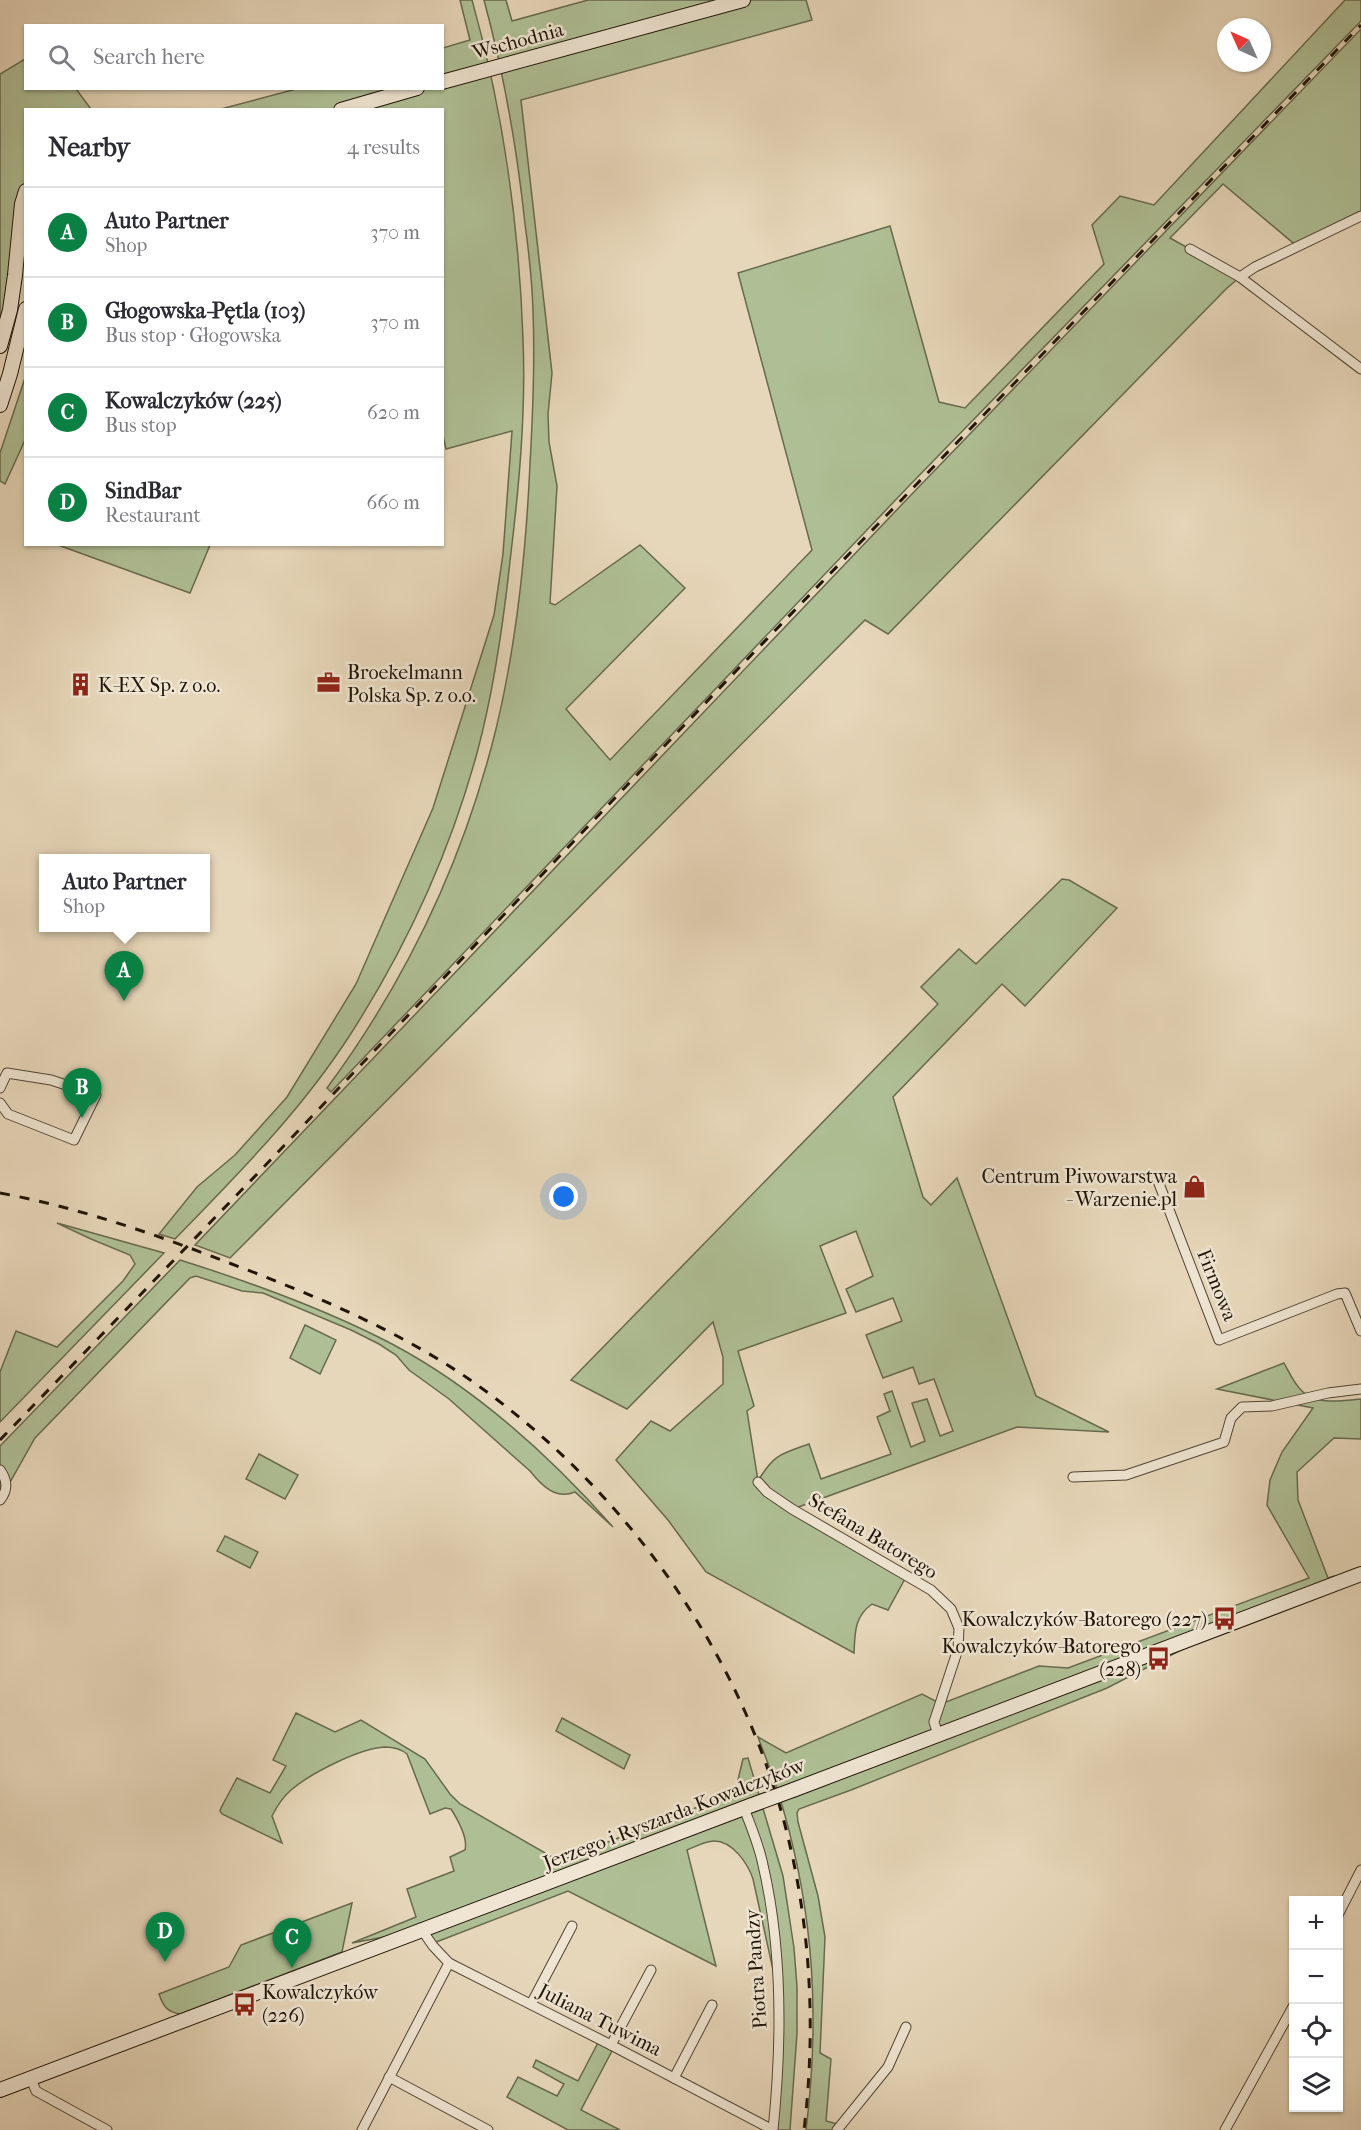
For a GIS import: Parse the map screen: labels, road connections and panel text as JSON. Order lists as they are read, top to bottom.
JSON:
{
  "streets": {
    "main road": ["Wschodnia", "Jerzego i Ryszarda Kowalczyków"],
    "street": [
      "Firmowa",
      "Stefana Batorego",
      "Piotra Pandzy",
      "Juliana Tuwima"
    ]
  },
  "crossings": [
    ["Stefana Batorego", "Jerzego i Ryszarda Kowalczyków"],
    ["Jerzego i Ryszarda Kowalczyków", "Piotra Pandzy"],
    ["Jerzego i Ryszarda Kowalczyków", "Juliana Tuwima"],
    ["Piotra Pandzy", "Juliana Tuwima"]
  ],
  "places": {
    "office": ["Broekelmann Polska Sp. z o.o."],
    "building": ["K-EX Sp. z o.o."],
    "shop": ["Centrum Piwowarstwa - Warzenie.pl"],
    "bus stop": ["Kowalczyków-Batorego (227)", "Kowalczyków-Batorego (228)", "Kowalczyków (226)"]
  },
  "north": "top left",
  "page": {
    "search": "Search here",
    "heading": ["Nearby", "4 results"],
    "list": [
      {
        "mark": "A",
        "name": "Auto Partner",
        "note": "Shop",
        "value": "370 m"
      },
      {
        "mark": "B",
        "name": "Głogowska-Pętla (103)",
        "note": "Bus stop · Głogowska",
        "value": "370 m"
      },
      {
        "mark": "C",
        "name": "Kowalczyków (225)",
        "note": "Bus stop",
        "value": "620 m"
      },
      {
        "mark": "D",
        "name": "SindBar",
        "note": "Restaurant",
        "value": "660 m"
      }
    ],
    "popup": ["Auto Partner", "Shop"],
    "pins": [
      "A",
      "B",
      "D",
      "C"
    ],
    "map_buttons": ["+", "−"]
  }
}
